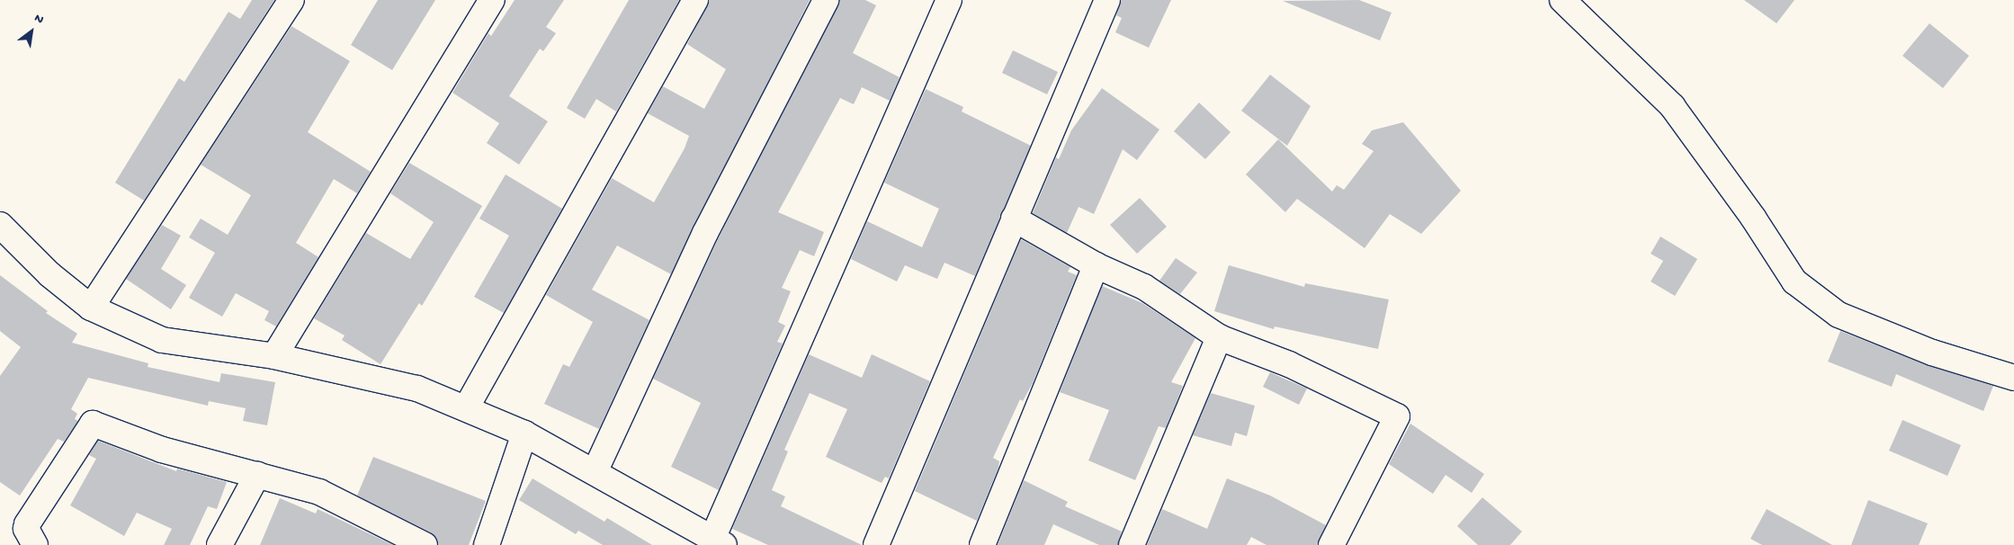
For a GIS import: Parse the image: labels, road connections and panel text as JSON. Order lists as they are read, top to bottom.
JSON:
{
  "north": "top right"
}
